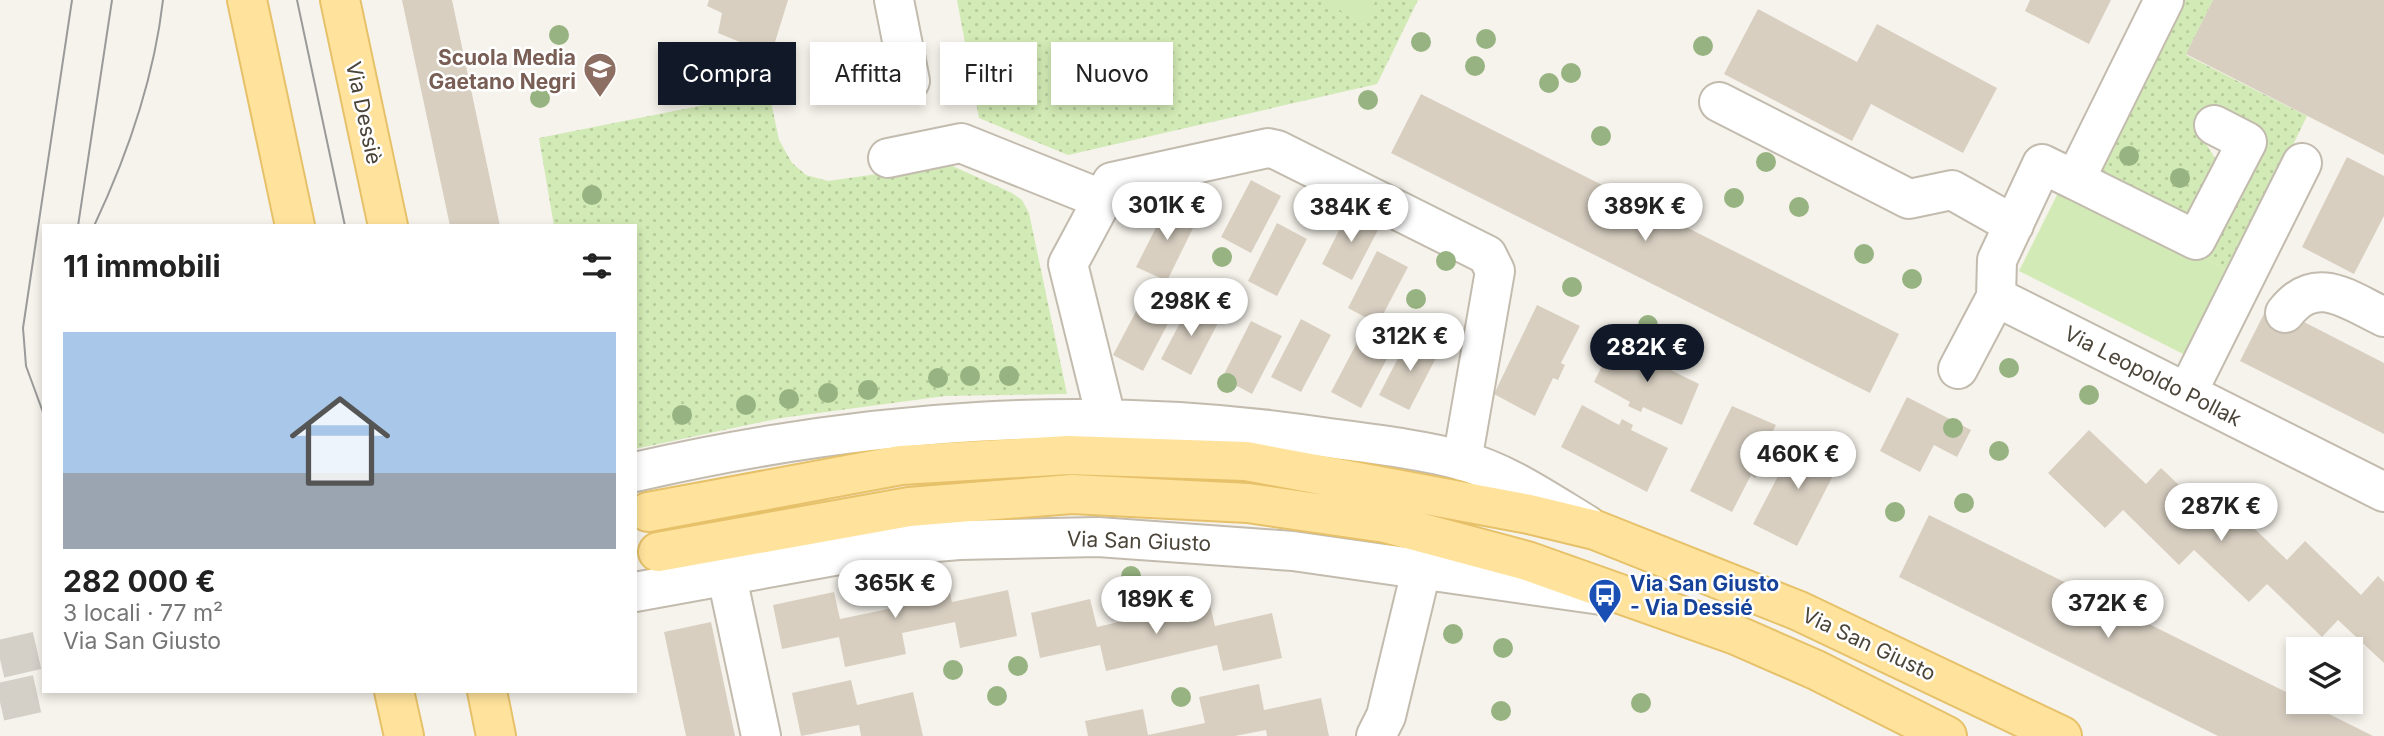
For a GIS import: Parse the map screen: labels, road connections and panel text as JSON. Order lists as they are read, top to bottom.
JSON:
{
  "streets": {
    "main road": ["Via Dessiè", "Via San Giusto"],
    "street": ["Via Leopoldo Pollak"]
  },
  "places": {
    "school or university": ["Scuola Media Gaetano Negri"],
    "bus stop": ["Via San Giusto - Via Dessié"]
  },
  "page": {
    "chip": [
      "Compra",
      "Affitta",
      "Filtri",
      "Nuovo"
    ],
    "price": [
      "301K €",
      "389K €",
      "384K €",
      "298K €",
      "312K €",
      "282K €",
      "460K €",
      "287K €",
      "365K €",
      "189K €",
      "372K €"
    ],
    "heading": "11 immobili",
    "list": [
      {
        "name": "282 000 €",
        "note": "3 locali · 77 m² · Via San Giusto"
      }
    ]
  }
}
